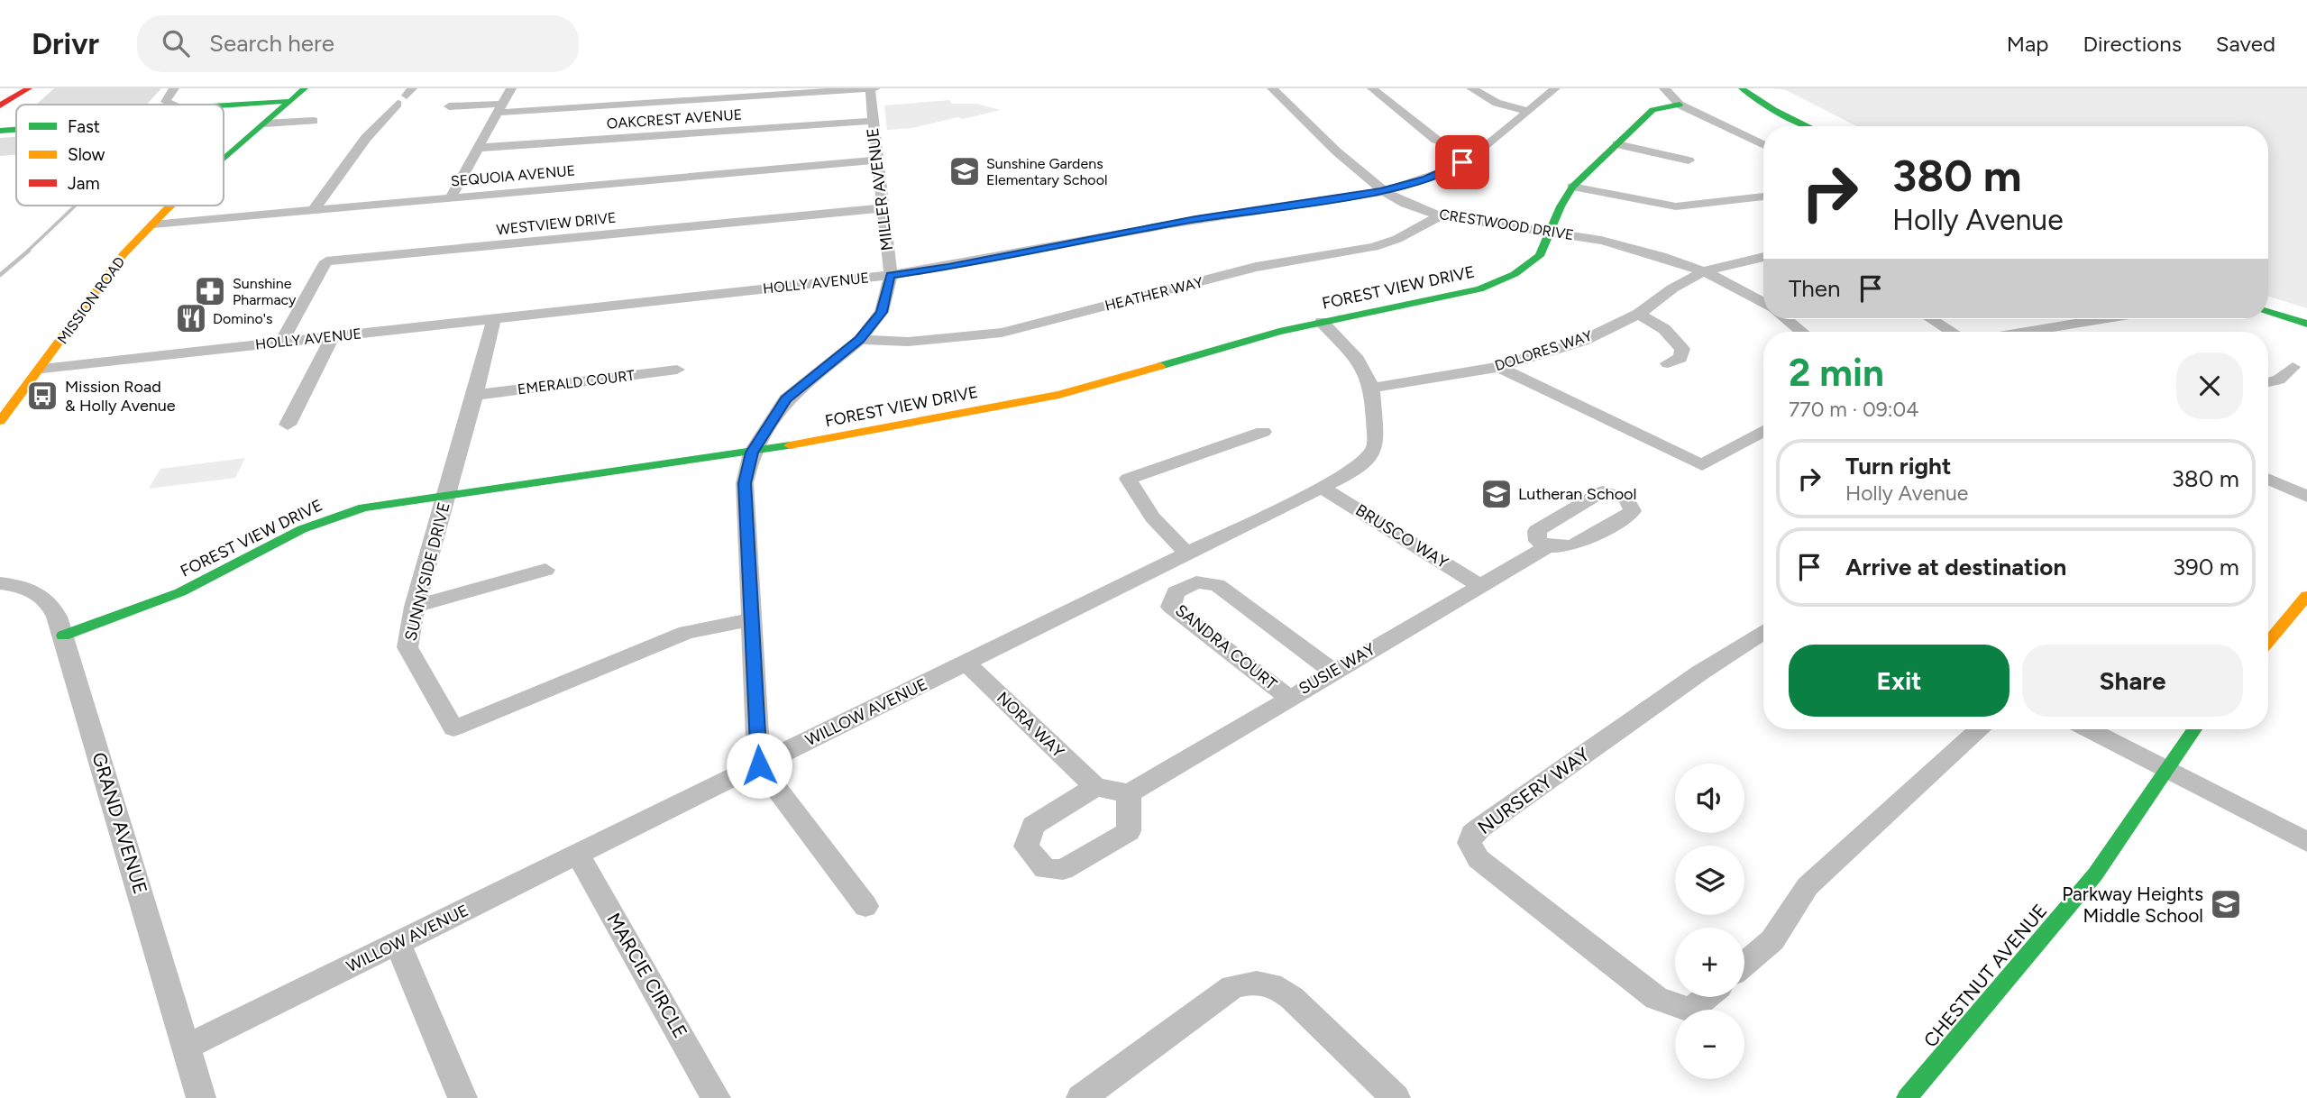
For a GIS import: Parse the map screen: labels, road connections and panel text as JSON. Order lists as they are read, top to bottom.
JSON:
{
  "streets": {
    "street": [
      "OAKCREST AVENUE",
      "SEQUOIA AVENUE",
      "MILLER AVENUE",
      "WESTVIEW DRIVE",
      "CRESTWOOD DRIVE",
      "HOLLY AVENUE",
      "FOREST VIEW DRIVE",
      "HEATHER WAY",
      "MISSION ROAD",
      "DOLORES WAY",
      "EMERALD COURT",
      "BRUSCO WAY",
      "SUNNYSIDE DRIVE",
      "SANDRA COURT",
      "SUSIE WAY",
      "WILLOW AVENUE",
      "NORA WAY",
      "NURSERY WAY",
      "GRAND AVENUE",
      "MARCIE CIRCLE",
      "CHESTNUT AVENUE"
    ]
  },
  "crossings": [
    ["OAKCREST AVENUE", "MILLER AVENUE"],
    ["SEQUOIA AVENUE", "MILLER AVENUE"],
    ["SEQUOIA AVENUE", "MISSION ROAD"],
    ["MILLER AVENUE", "WESTVIEW DRIVE"],
    ["MILLER AVENUE", "HOLLY AVENUE"],
    ["MILLER AVENUE", "FOREST VIEW DRIVE"],
    ["MILLER AVENUE", "HEATHER WAY"],
    ["MILLER AVENUE", "SUNNYSIDE DRIVE"],
    ["MILLER AVENUE", "WILLOW AVENUE"],
    ["WESTVIEW DRIVE", "HOLLY AVENUE"],
    ["CRESTWOOD DRIVE", "HOLLY AVENUE"],
    ["CRESTWOOD DRIVE", "FOREST VIEW DRIVE"],
    ["CRESTWOOD DRIVE", "HEATHER WAY"],
    ["CRESTWOOD DRIVE", "DOLORES WAY"],
    ["HOLLY AVENUE", "MISSION ROAD"],
    ["HOLLY AVENUE", "SUNNYSIDE DRIVE"],
    ["FOREST VIEW DRIVE", "SUNNYSIDE DRIVE"],
    ["FOREST VIEW DRIVE", "WILLOW AVENUE"],
    ["FOREST VIEW DRIVE", "GRAND AVENUE"],
    ["DOLORES WAY", "WILLOW AVENUE"],
    ["EMERALD COURT", "SUNNYSIDE DRIVE"],
    ["BRUSCO WAY", "SUSIE WAY"],
    ["BRUSCO WAY", "WILLOW AVENUE"],
    ["SANDRA COURT", "SUSIE WAY"],
    ["WILLOW AVENUE", "NORA WAY"],
    ["WILLOW AVENUE", "GRAND AVENUE"],
    ["WILLOW AVENUE", "MARCIE CIRCLE"]
  ],
  "places": {
    "school or university": ["Sunshine Gardens Elementary School", "Lutheran School", "Parkway Heights Middle School"],
    "pharmacy": ["Sunshine Pharmacy"],
    "restaurant": ["Domino's"],
    "bus stop": ["Mission Road & Holly Avenue"]
  },
  "legend": ["Fast", "Slow", "Jam"],
  "page": {
    "header": "Drivr",
    "search": "Search here",
    "nav": ["Map", "Directions", "Saved"],
    "turn": ["380 m", "Holly Avenue"],
    "then": "Then",
    "heading": ["2 min", "770 m · 09:04"],
    "list": [
      {
        "name": "Turn right",
        "note": "Holly Avenue",
        "value": "380 m"
      },
      {
        "name": "Arrive at destination",
        "value": "390 m"
      }
    ],
    "buttons": ["Exit", "Share"],
    "map_buttons": ["+", "−"]
  }
}
